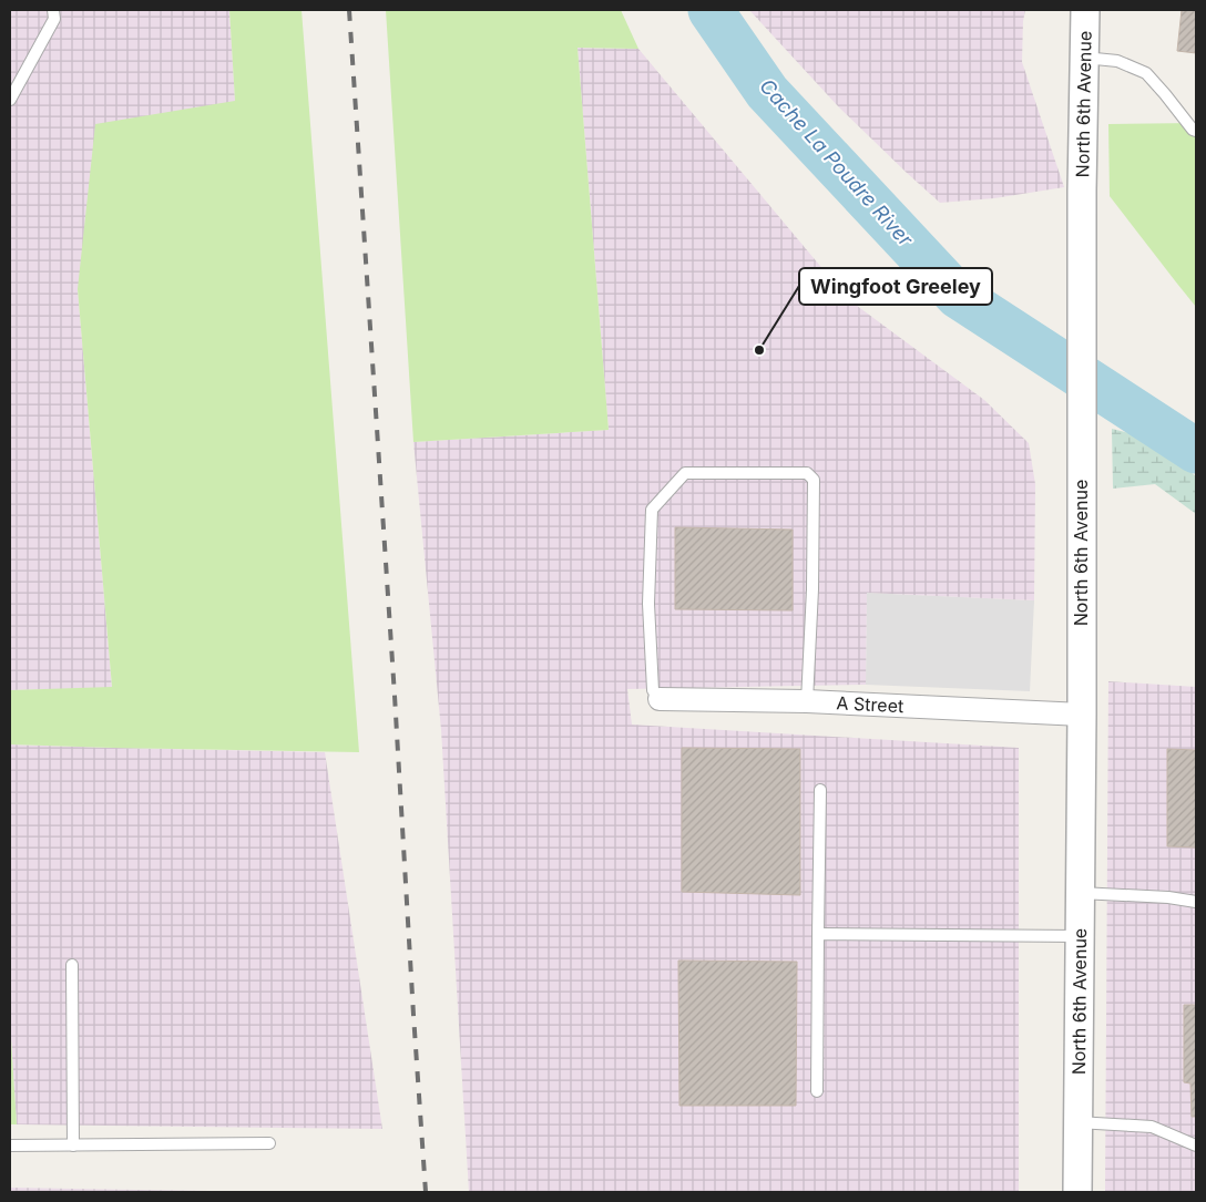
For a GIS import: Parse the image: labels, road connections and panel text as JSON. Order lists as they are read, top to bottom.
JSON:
{
  "streets": {
    "street": ["North 6th Avenue", "A Street"]
  },
  "crossings": [
    ["North 6th Avenue", "A Street"]
  ],
  "water": ["Cache La Poudre River"],
  "places": ["Wingfoot Greeley"]
}
